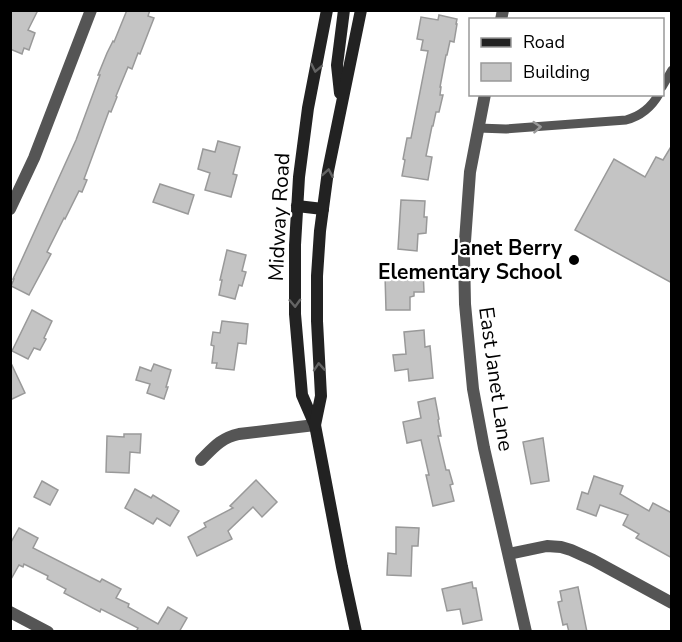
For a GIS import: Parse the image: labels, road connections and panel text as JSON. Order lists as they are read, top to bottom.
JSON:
{
  "streets": {
    "main road": ["Midway Road"],
    "street": ["East Janet Lane"]
  },
  "places": ["Janet Berry Elementary School"],
  "legend": ["Road", "Building"]
}
